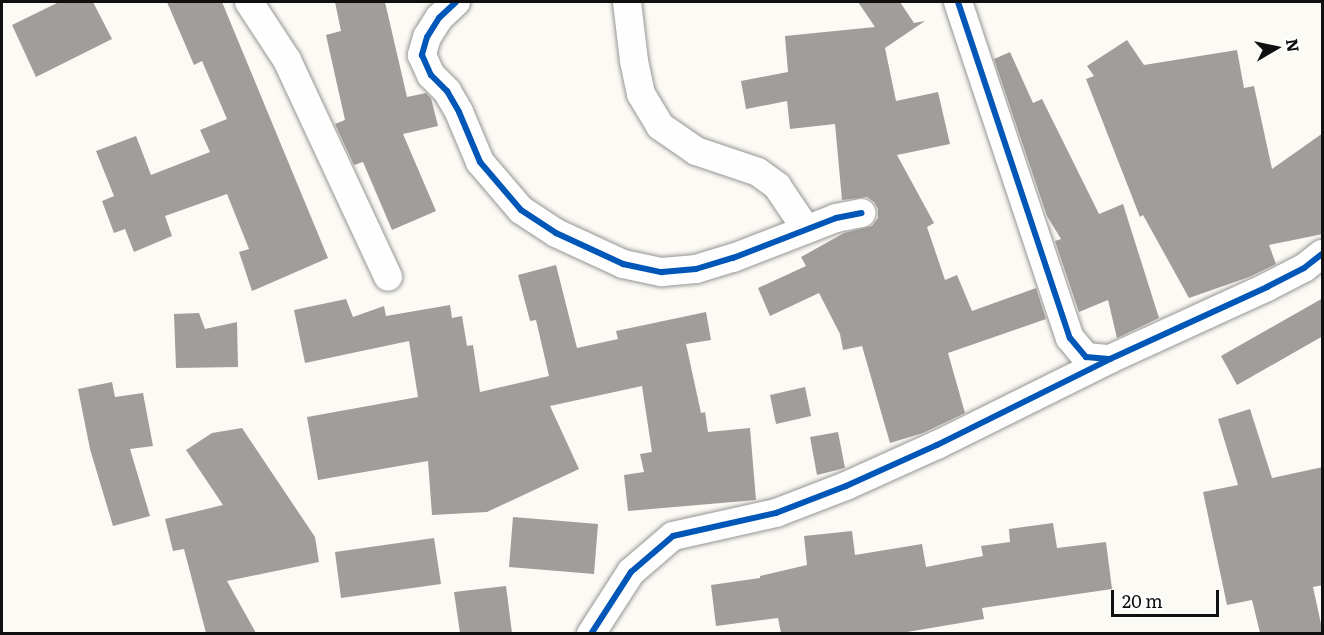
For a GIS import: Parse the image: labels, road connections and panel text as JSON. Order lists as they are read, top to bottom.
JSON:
{
  "scale_bar": "20 m",
  "north": "right"
}
